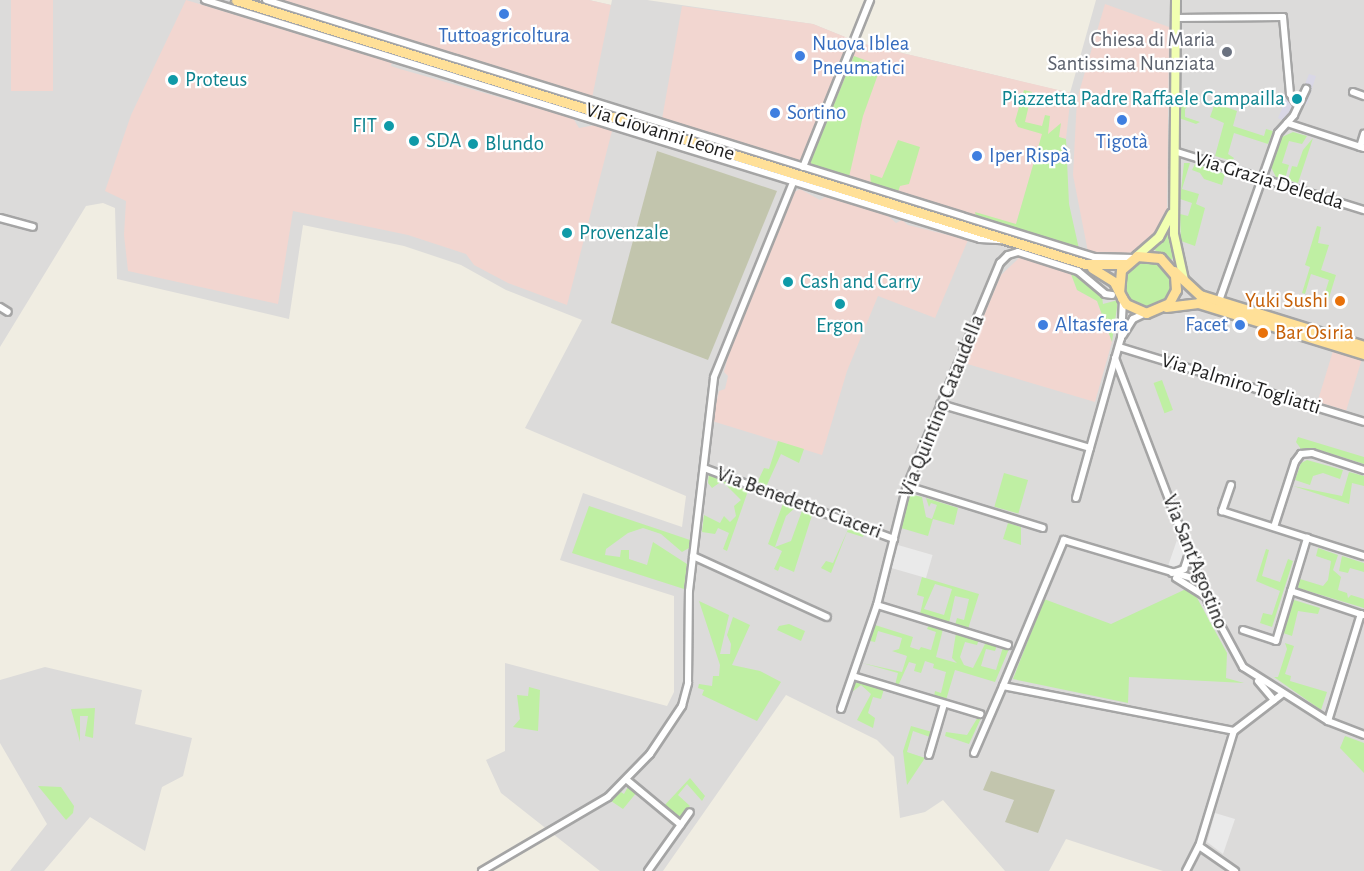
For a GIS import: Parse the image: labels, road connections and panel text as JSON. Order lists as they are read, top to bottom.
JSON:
{
  "streets": {
    "main road": ["Via Giovanni Leone"],
    "street": [
      "Via Grazia Deledda",
      "Via Palmiro Togliatti",
      "Via Quintino Cataudella",
      "Via Benedetto Ciaceri",
      "Via Sant'Agostino"
    ]
  },
  "crossings": [
    ["Via Quintino Cataudella", "Via Benedetto Ciaceri"]
  ],
  "places": [
    "Tuttoagricoltura",
    "Chiesa di Maria Santissima Nunziata",
    "Nuova Iblea Pneumatici",
    "Proteus",
    "Piazzetta Padre Raffaele Campailla",
    "Sortino",
    "Tigotà",
    "FIT",
    "SDA",
    "Blundo",
    "Iper Rispà",
    "Provenzale",
    "Cash and Carry",
    "Yuki Sushi",
    "Ergon",
    "Altasfera",
    "Facet",
    "Bar Osiria"
  ]
}
